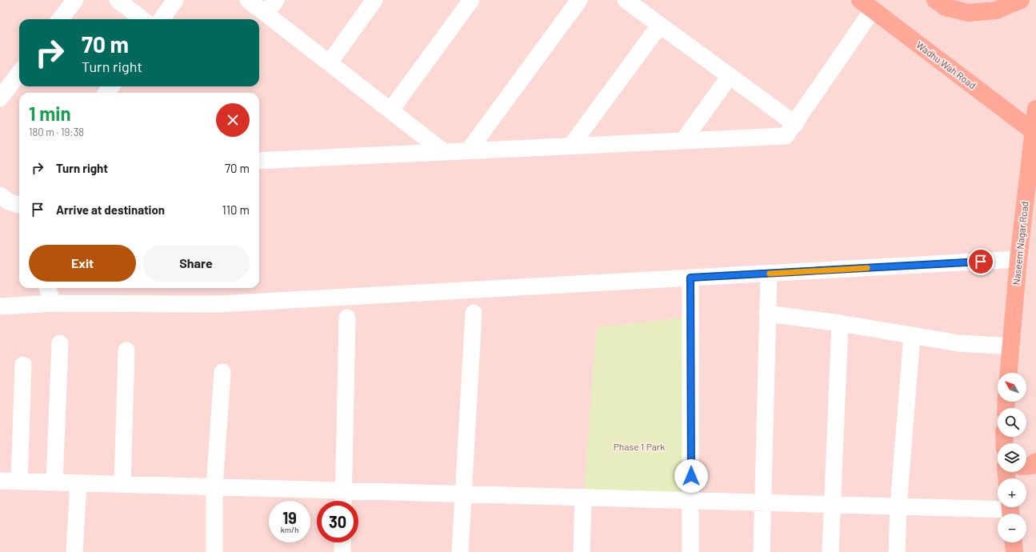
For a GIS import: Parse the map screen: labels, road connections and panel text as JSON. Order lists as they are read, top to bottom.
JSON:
{
  "streets": {
    "main road": ["Wadhu Wah Road", "Naseem Nagar Road"]
  },
  "crossings": [
    ["Wadhu Wah Road", "Naseem Nagar Road"]
  ],
  "parks": ["Phase 1 Park"],
  "north": "top left",
  "page": {
    "turn": ["70 m", "Turn right"],
    "heading": ["1 min", "180 m · 19:38"],
    "list": [
      {
        "name": "Turn right",
        "value": "70 m"
      },
      {
        "name": "Arrive at destination",
        "value": "110 m"
      }
    ],
    "buttons": ["Exit", "Share"],
    "map_buttons": ["+", "−"],
    "speed": "19 km/h",
    "limit": "30"
  }
}
